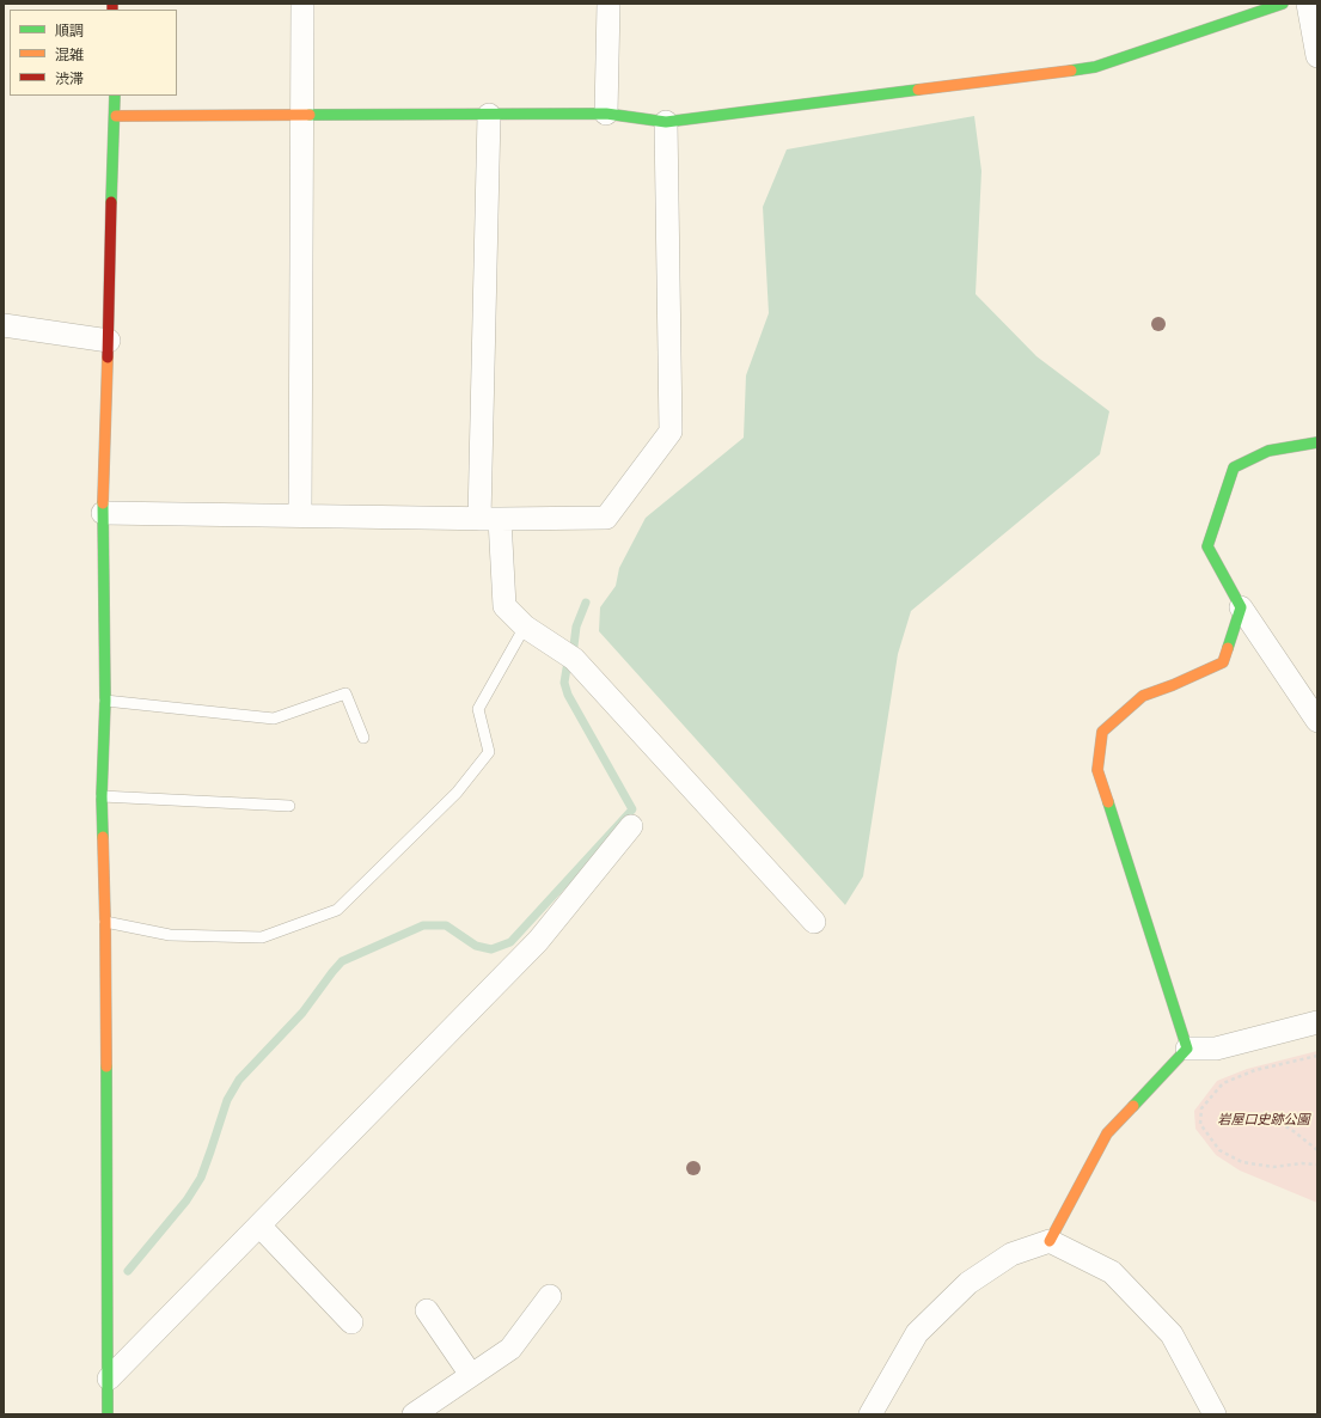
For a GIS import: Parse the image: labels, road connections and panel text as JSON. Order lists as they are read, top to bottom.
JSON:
{
  "parks": ["岩屋口史跡公園"],
  "legend": ["順調", "混雑", "渋滞"]
}
